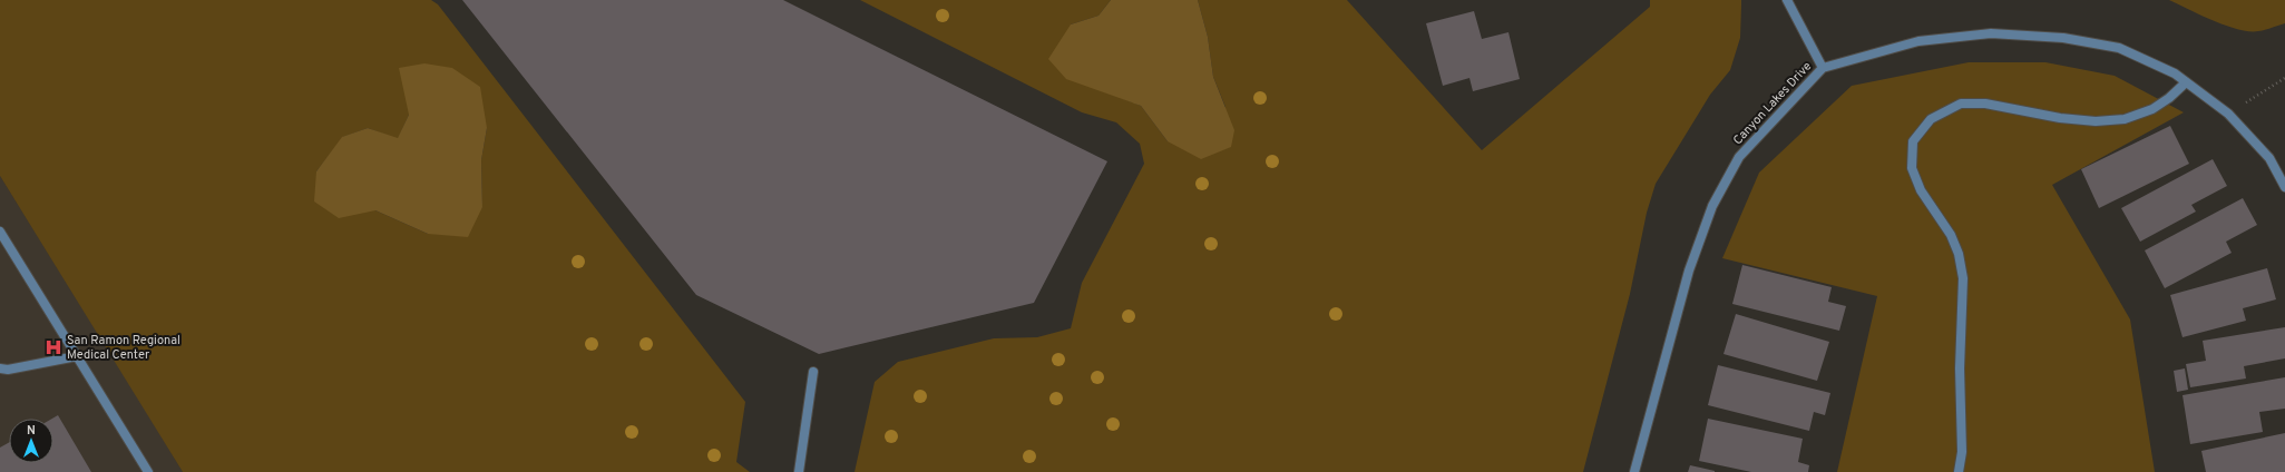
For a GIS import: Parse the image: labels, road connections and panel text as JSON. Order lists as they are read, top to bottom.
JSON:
{
  "streets": {
    "street": ["Canyon Lakes Drive"]
  },
  "places": {
    "hospital": ["San Ramon Regional Medical Center"]
  },
  "north": "top"
}
